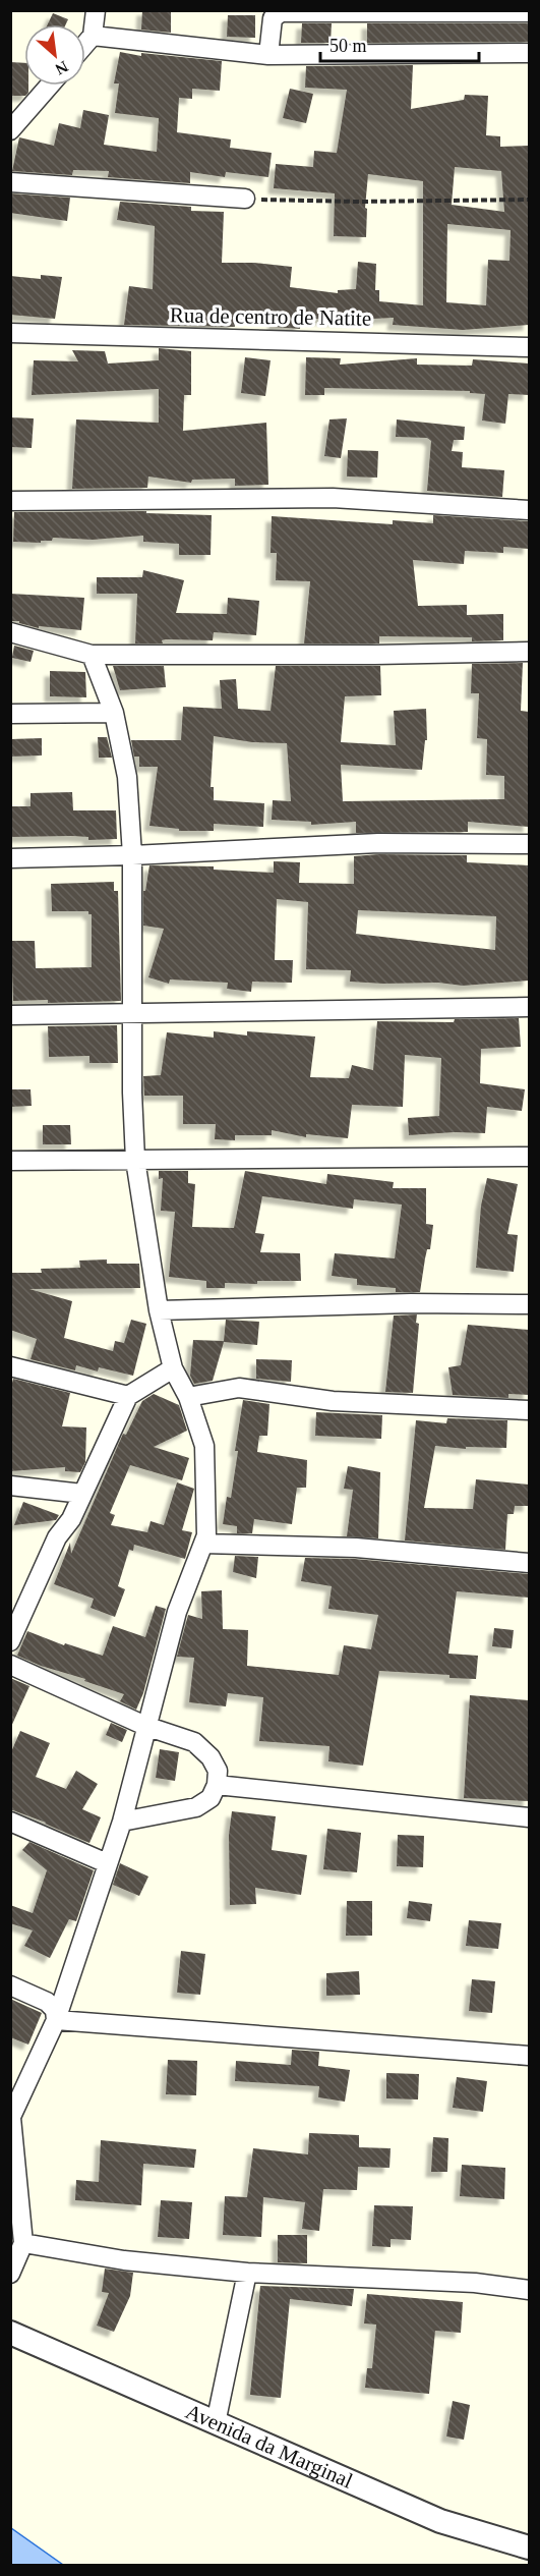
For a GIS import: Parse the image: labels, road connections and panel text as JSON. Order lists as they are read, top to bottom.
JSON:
{
  "streets": {
    "street": ["Rua de centro de Natite", "Avenida da Marginal"]
  },
  "scale_bar": "50 m",
  "north": "bottom right"
}
